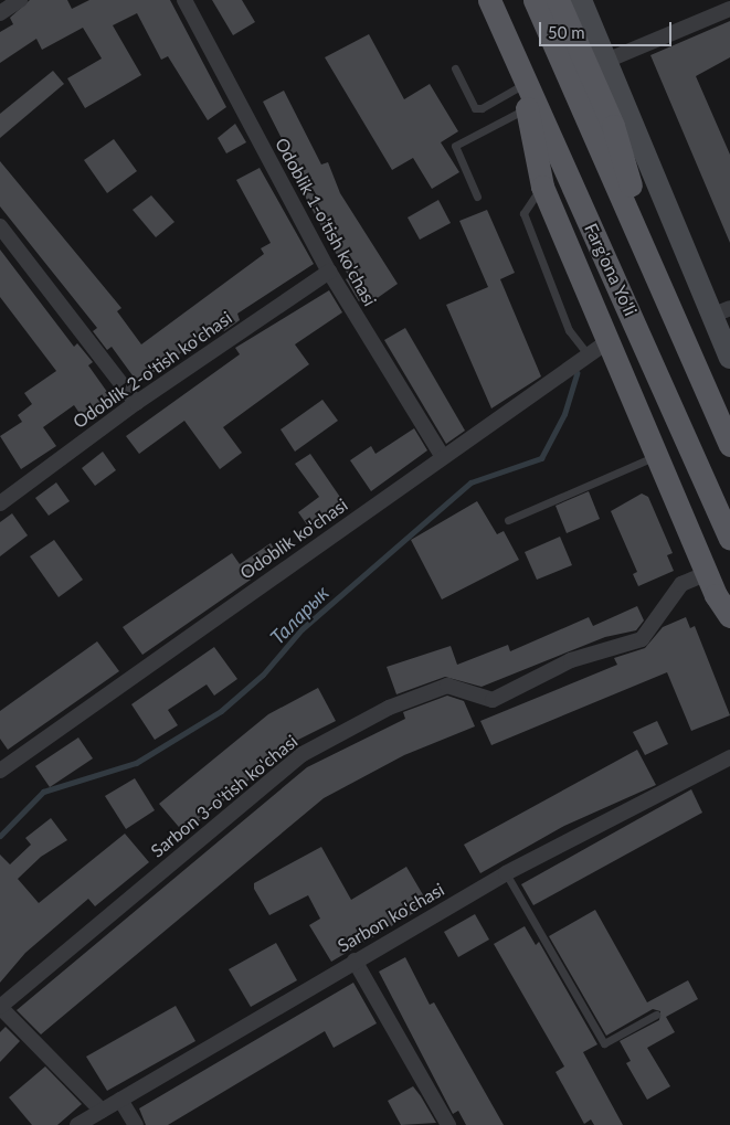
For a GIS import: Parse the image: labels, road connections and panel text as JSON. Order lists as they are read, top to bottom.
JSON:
{
  "streets": {
    "main road": ["Farg'ona Yo'li"],
    "street": [
      "Odoblik 1-o'tish ko'chasi",
      "Odoblik 2-o'tish ko'chasi",
      "Odoblik ko'chasi",
      "Sarbon 3-o'tish ko'chasi",
      "Sarbon ko'chasi"
    ]
  },
  "crossings": [
    ["Odoblik 1-o'tish ko'chasi", "Odoblik 2-o'tish ko'chasi"],
    ["Odoblik 1-o'tish ko'chasi", "Odoblik ko'chasi"],
    ["Sarbon 3-o'tish ko'chasi", "Sarbon ko'chasi"]
  ],
  "water": ["Таларык"],
  "scale_bar": "50 m"
}
